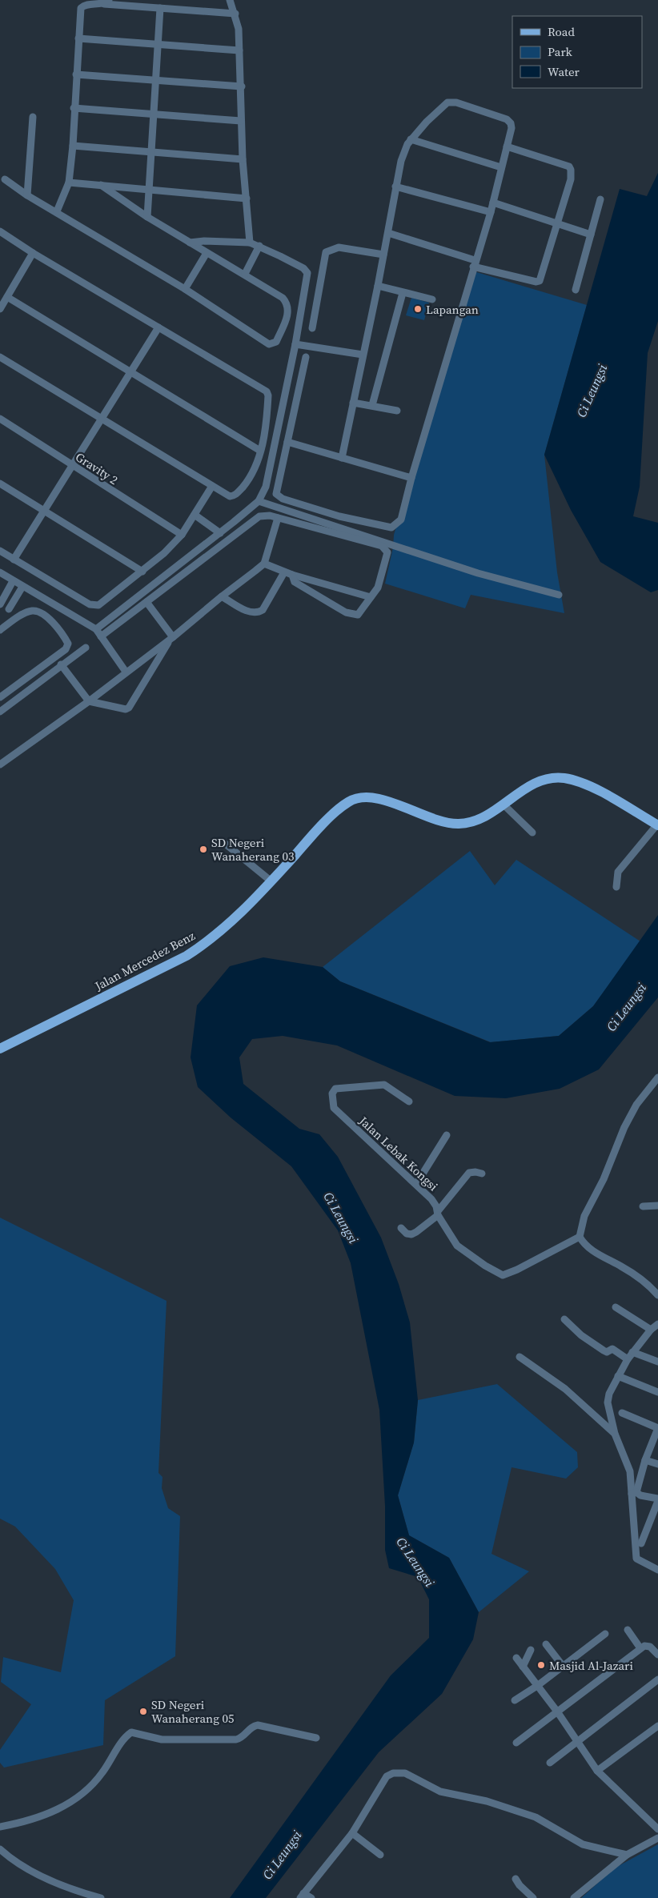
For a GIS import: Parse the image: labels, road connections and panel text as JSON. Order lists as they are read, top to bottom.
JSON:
{
  "streets": {
    "main road": ["Jalan Mercedez Benz"],
    "street": ["Gravity 2", "Jalan Lebak Kongsi"]
  },
  "water": ["Ci Leungsi"],
  "places": [
    "Lapangan",
    "SD Negeri Wanaherang 03",
    "Masjid Al-Jazari",
    "SD Negeri Wanaherang 05"
  ],
  "legend": ["Road", "Park", "Water"]
}
